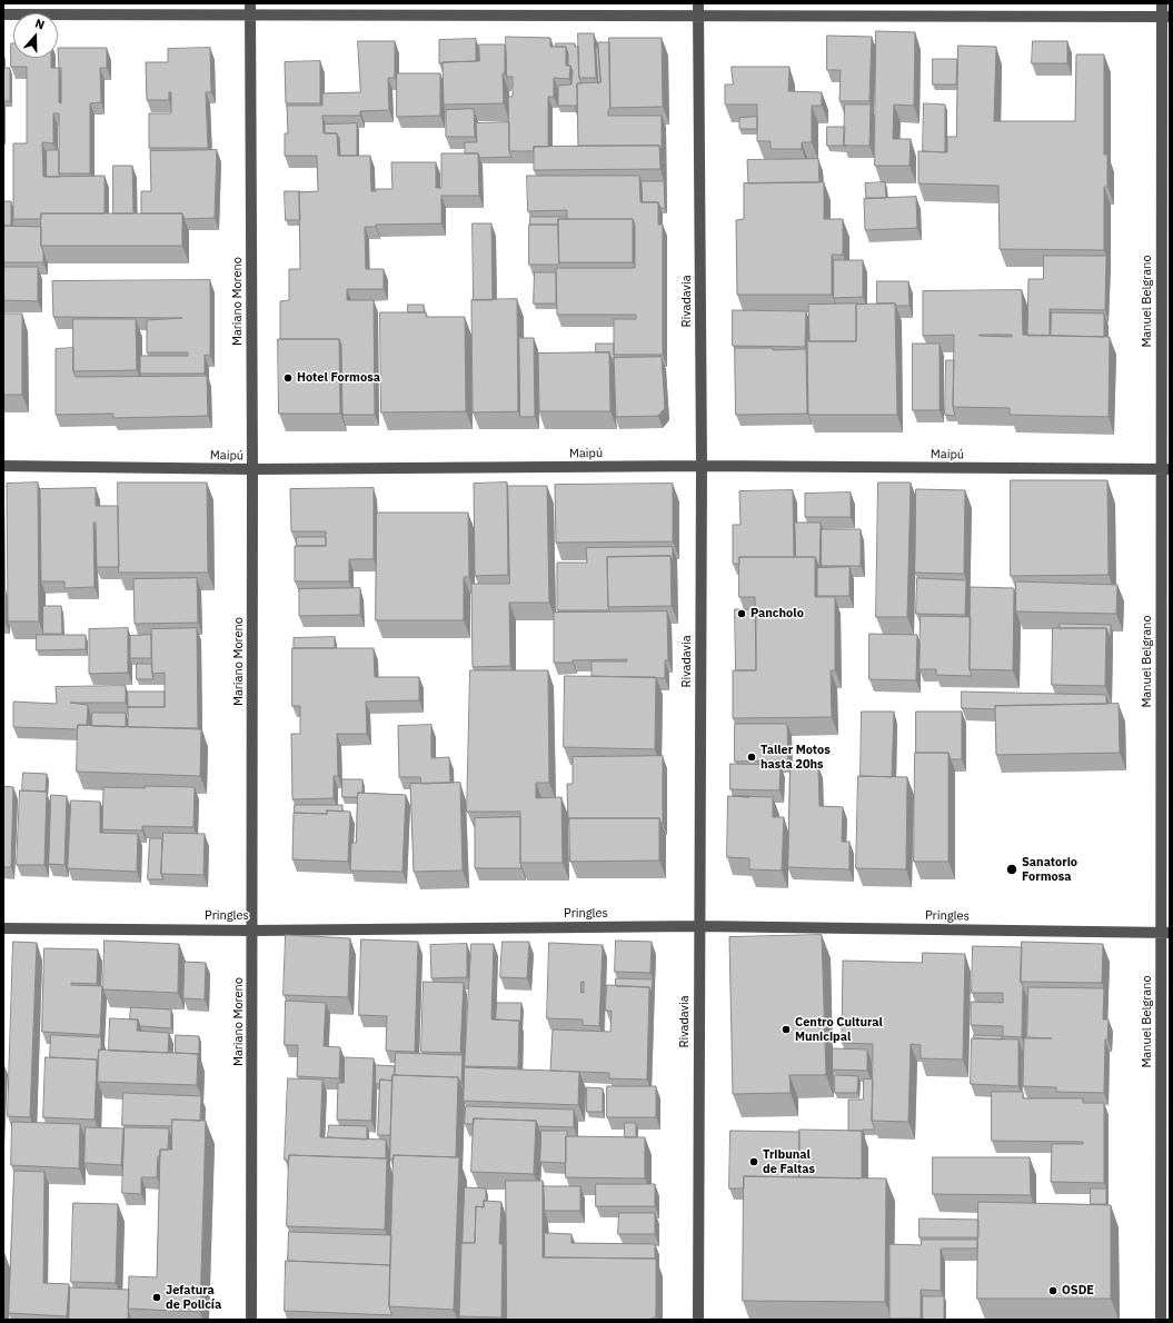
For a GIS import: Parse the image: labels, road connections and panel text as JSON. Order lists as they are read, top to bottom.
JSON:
{
  "streets": {
    "street": [
      "Mariano Moreno",
      "Rivadavia",
      "Manuel Belgrano",
      "Maipú",
      "Pringles"
    ]
  },
  "crossings": [
    ["Mariano Moreno", "Maipú"],
    ["Mariano Moreno", "Pringles"],
    ["Rivadavia", "Maipú"],
    ["Rivadavia", "Pringles"],
    ["Manuel Belgrano", "Maipú"],
    ["Manuel Belgrano", "Pringles"]
  ],
  "places": [
    "Hotel Formosa",
    "Pancholo",
    "Taller Motos hasta 20hs",
    "Sanatorio Formosa",
    "Centro Cultural Municipal",
    "Tribunal de Faltas",
    "OSDE",
    "Jefatura de Policía"
  ],
  "north": "top"
}
